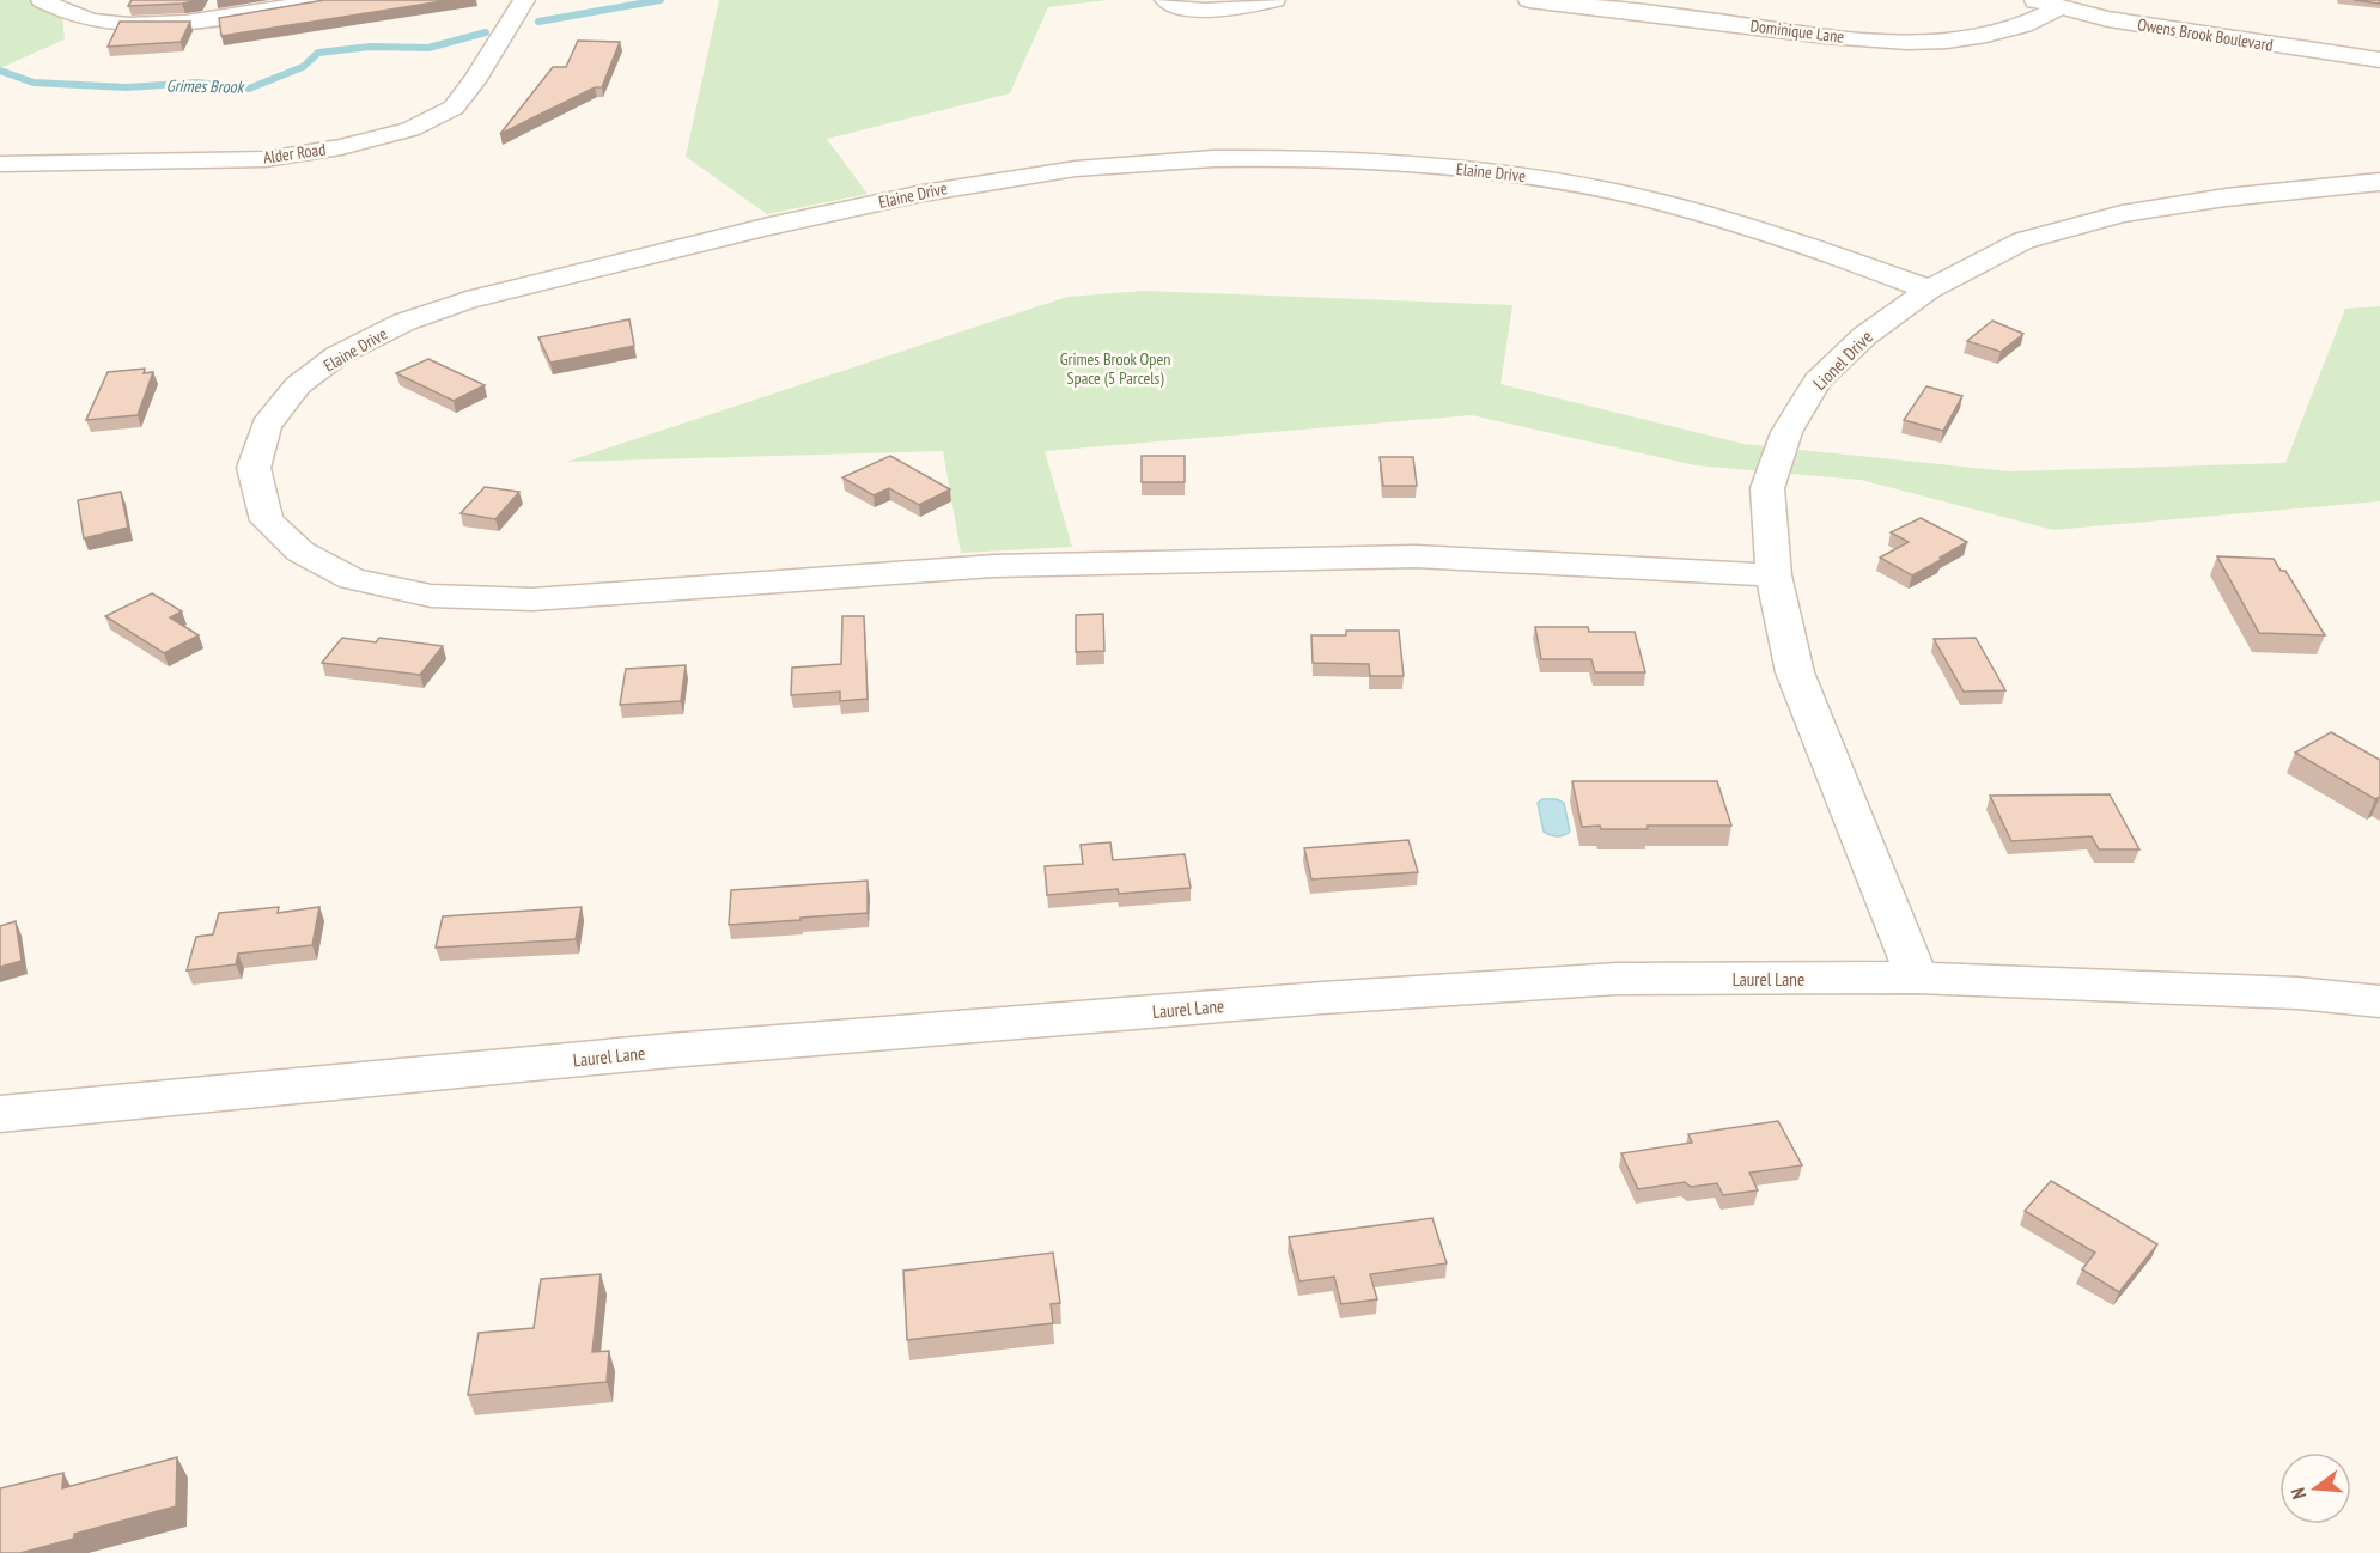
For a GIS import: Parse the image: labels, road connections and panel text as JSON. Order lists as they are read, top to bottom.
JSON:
{
  "streets": {
    "street": [
      "Dominique Lane",
      "Owens Brook Boulevard",
      "Alder Road",
      "Elaine Drive",
      "Lionel Drive",
      "Laurel Lane"
    ]
  },
  "crossings": [
    ["Dominique Lane", "Owens Brook Boulevard"],
    ["Elaine Drive", "Lionel Drive"],
    ["Lionel Drive", "Laurel Lane"]
  ],
  "water": ["Grimes Brook"],
  "parks": ["Grimes Brook Open Space (5 Parcels)"],
  "north": "left"
}
